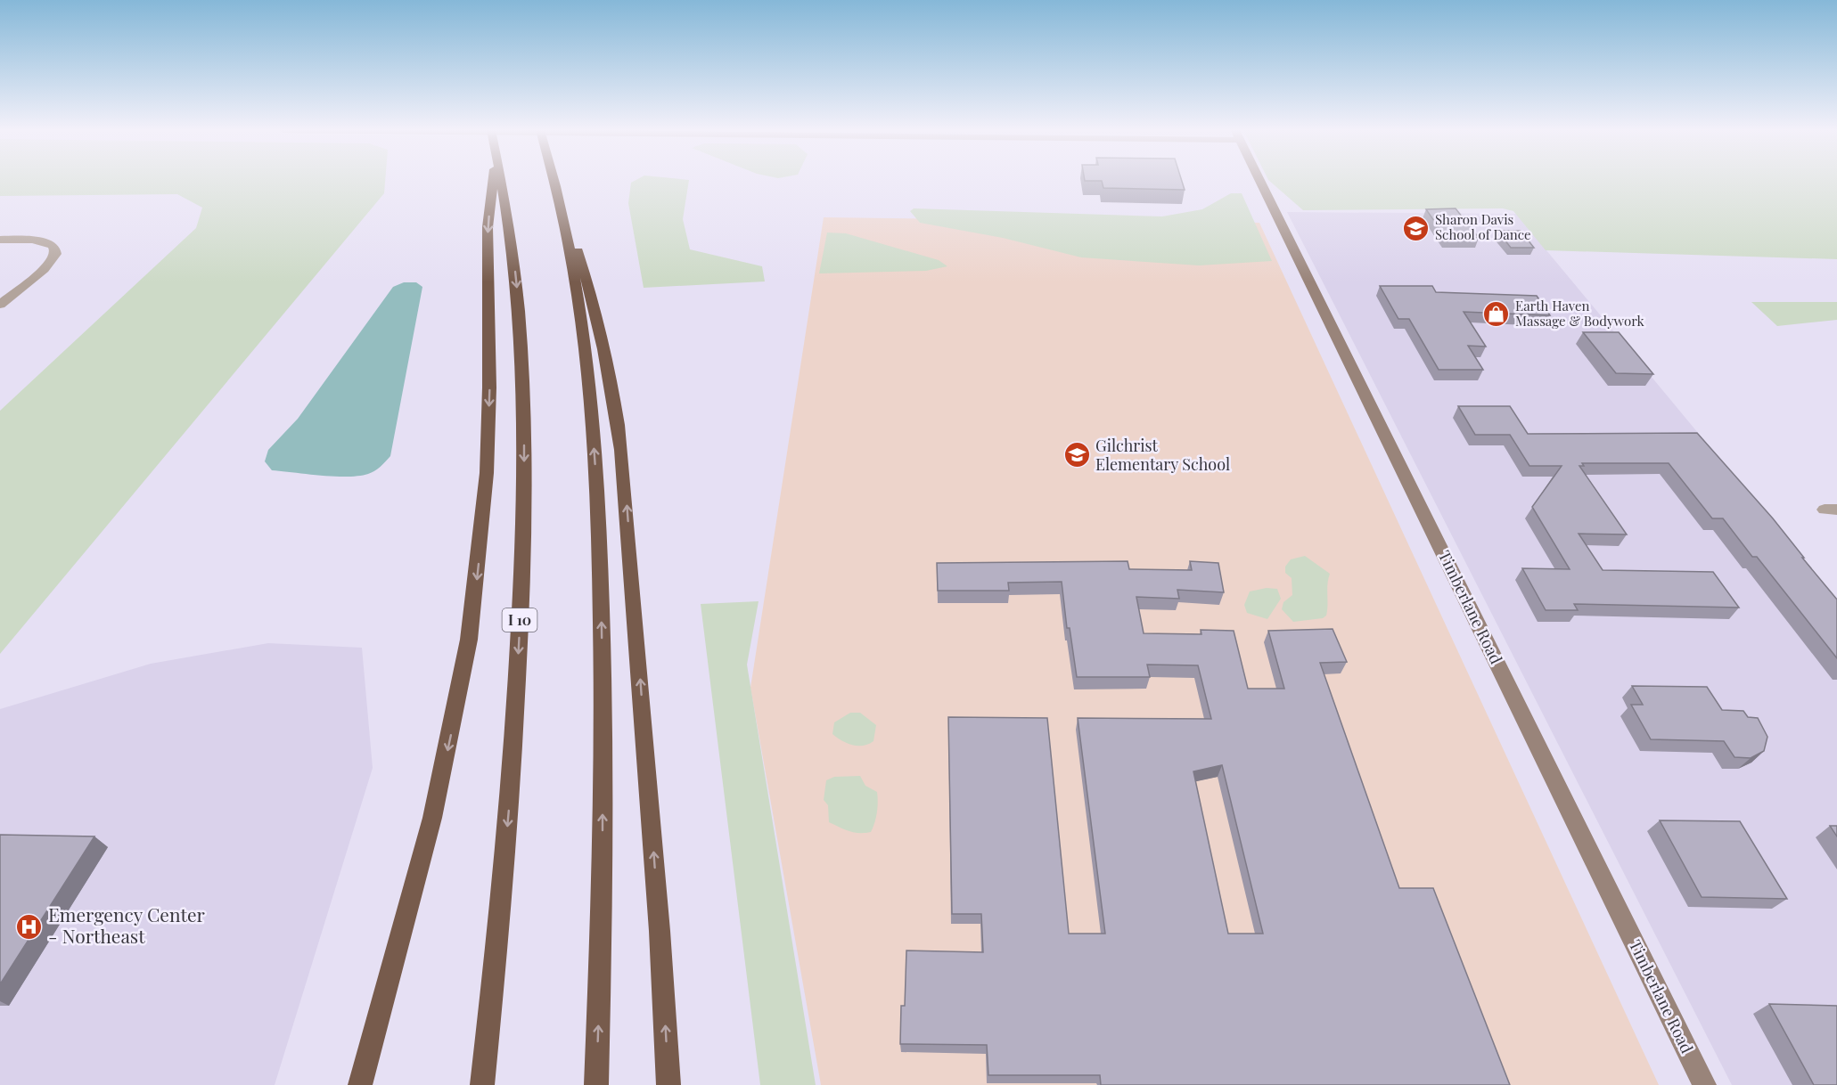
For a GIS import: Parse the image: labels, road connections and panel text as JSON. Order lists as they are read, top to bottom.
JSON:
{
  "streets": {
    "highway": ["I 10"],
    "street": ["Timberlane Road"]
  },
  "places": {
    "school or university": ["Sharon Davis School of Dance", "Gilchrist Elementary School"],
    "shop": ["Earth Haven Massage & Bodywork"],
    "hospital": ["Emergency Center - Northeast"]
  }
}
